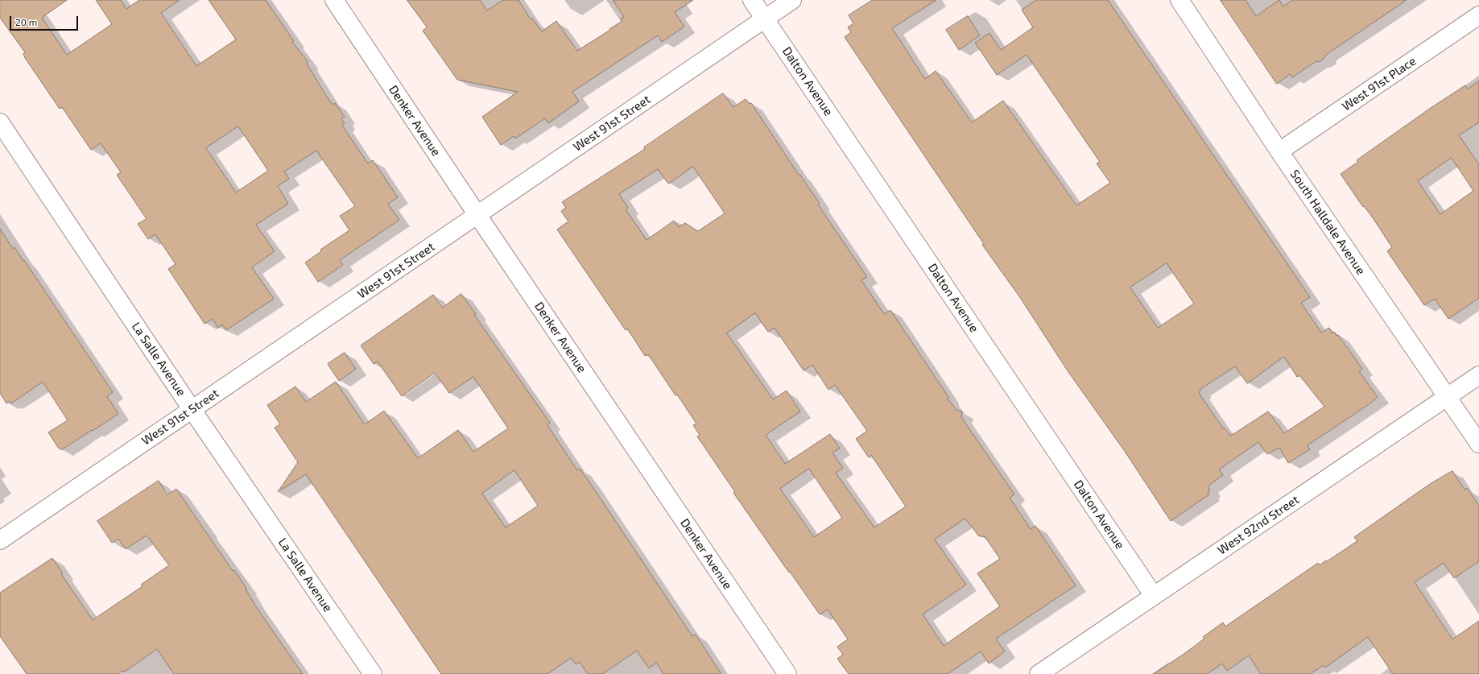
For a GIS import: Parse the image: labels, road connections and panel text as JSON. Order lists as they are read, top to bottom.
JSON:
{
  "streets": {
    "street": [
      "Dalton Avenue",
      "West 91st Place",
      "Denker Avenue",
      "West 91st Street",
      "South Halldale Avenue",
      "La Salle Avenue",
      "West 92nd Street"
    ]
  },
  "crossings": [
    ["Dalton Avenue", "West 91st Street"],
    ["Dalton Avenue", "West 92nd Street"],
    ["West 91st Place", "South Halldale Avenue"],
    ["Denker Avenue", "West 91st Street"],
    ["West 91st Street", "La Salle Avenue"],
    ["South Halldale Avenue", "West 92nd Street"]
  ],
  "scale_bar": "20 m"
}
